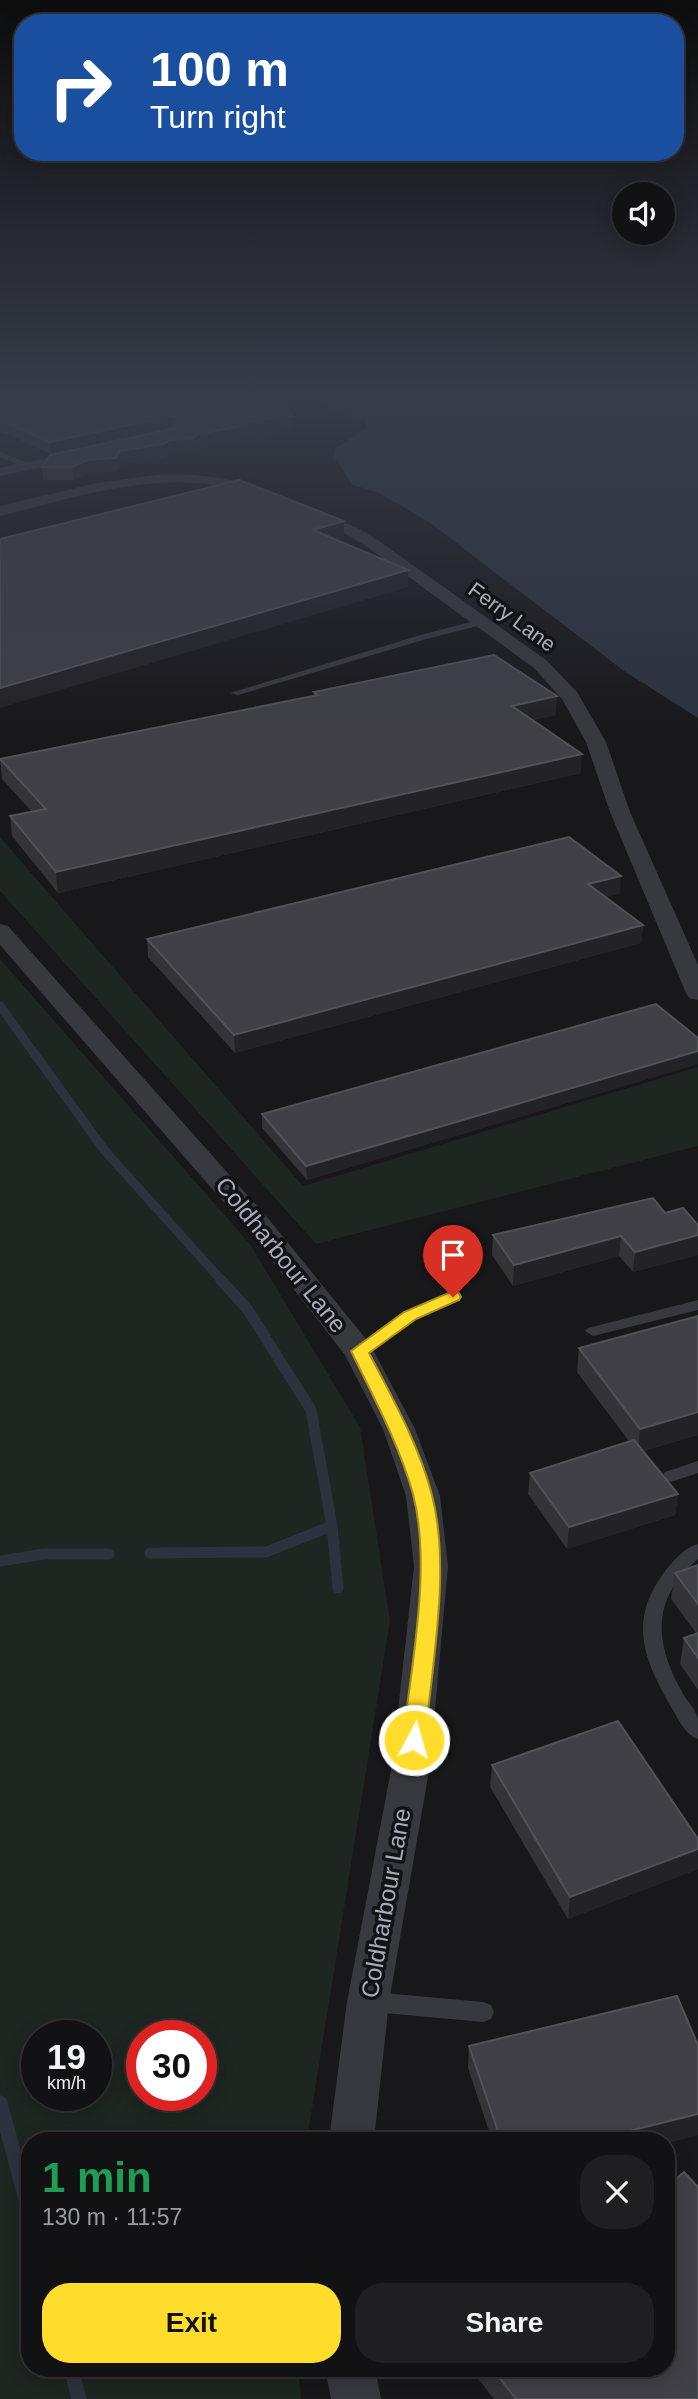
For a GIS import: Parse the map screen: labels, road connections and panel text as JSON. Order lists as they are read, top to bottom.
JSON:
{
  "streets": {
    "street": ["Ferry Lane", "Coldharbour Lane"]
  },
  "page": {
    "turn": ["100 m", "Turn right"],
    "speed": "19 km/h",
    "limit": "30",
    "heading": ["1 min", "130 m · 11:57"],
    "buttons": ["Exit", "Share"]
  }
}
